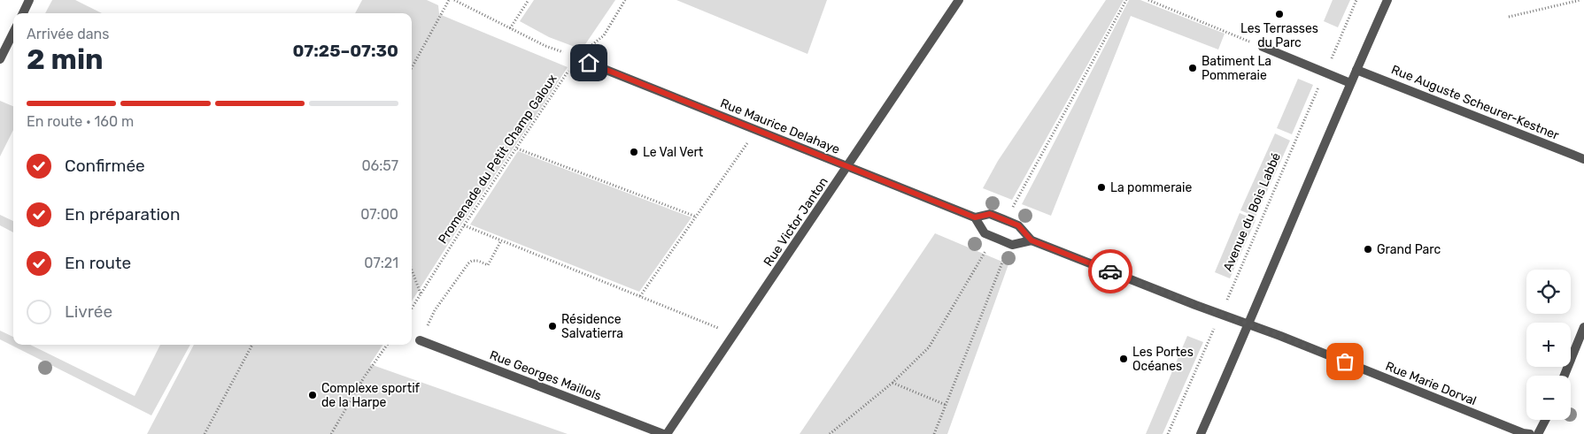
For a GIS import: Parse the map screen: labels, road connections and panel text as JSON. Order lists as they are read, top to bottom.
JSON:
{
  "streets": {
    "street": [
      "Rue Auguste Scheurer-Kestner",
      "Rue Maurice Delahaye",
      "Rue Victor Janton",
      "Rue Georges Maillols",
      "Rue Marie Dorval"
    ],
    "path": ["Promenade du Petit Champ Galoux", "Avenue du Bois Labbé"]
  },
  "crossings": [
    ["Rue Maurice Delahaye", "Promenade du Petit Champ Galoux"],
    ["Rue Maurice Delahaye", "Avenue du Bois Labbé"],
    ["Rue Maurice Delahaye", "Rue Victor Janton"],
    ["Rue Maurice Delahaye", "Rue Marie Dorval"]
  ],
  "places": [
    "Les Terrasses du Parc",
    "Batiment La Pommeraie",
    "Le Val Vert",
    "La pommeraie",
    "Grand Parc",
    "Résidence Salvatierra",
    "Les Portes Océanes",
    "Complexe sportif de la Harpe"
  ],
  "page": {
    "heading": ["2 min", "Arrivée dans", "07:25–07:30"],
    "bar": "En route · 160 m",
    "list": [
      ["Confirmée", "06:57"],
      ["En préparation", "07:00"],
      ["En route", "07:21"],
      "Livrée"
    ],
    "map_buttons": ["+", "−"]
  }
}
